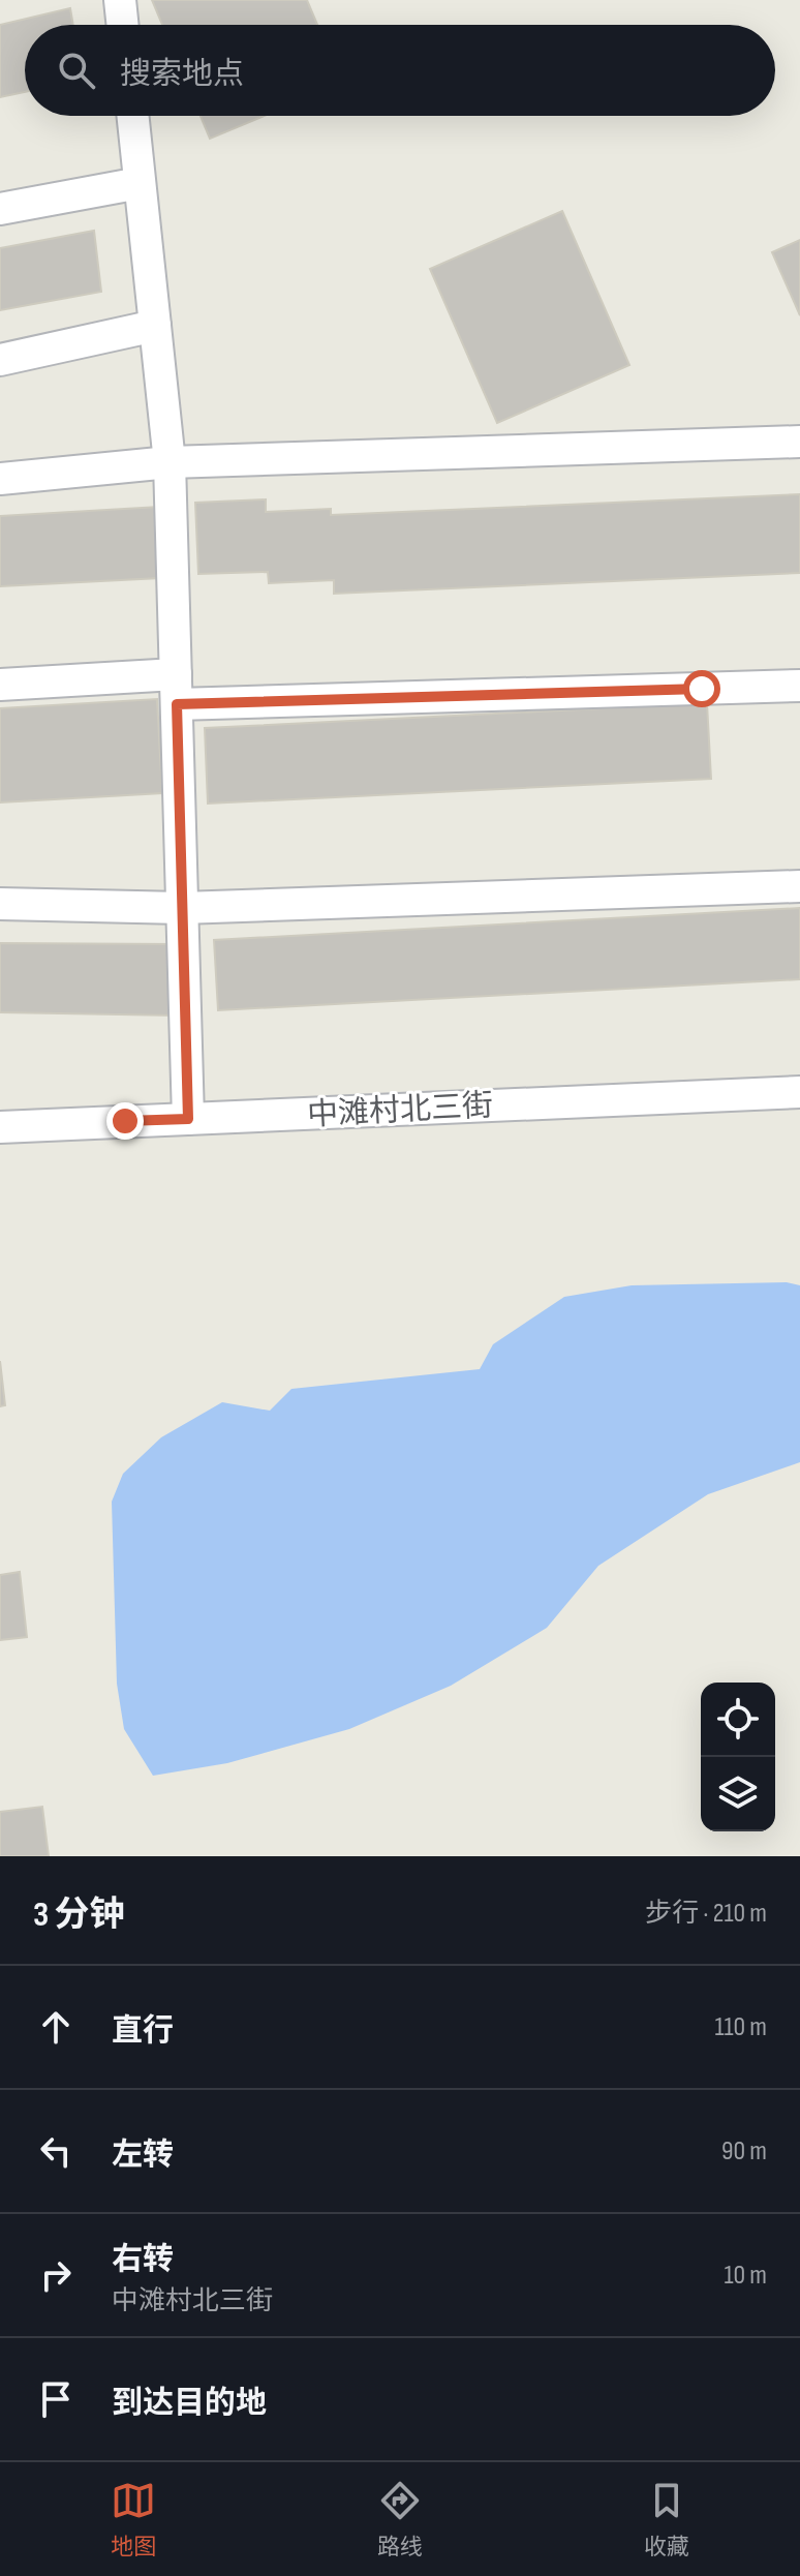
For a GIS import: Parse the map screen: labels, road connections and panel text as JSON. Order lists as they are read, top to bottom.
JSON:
{
  "streets": {
    "street": ["中滩村北三街"]
  },
  "page": {
    "search": "搜索地点",
    "heading": ["3 分钟", "步行 · 210 m"],
    "list": [
      ["直行", "110 m"],
      ["左转", "90 m"],
      ["右转", "中滩村北三街", "10 m"],
      "到达目的地"
    ],
    "nav": ["地图", "路线", "收藏"]
  }
}
